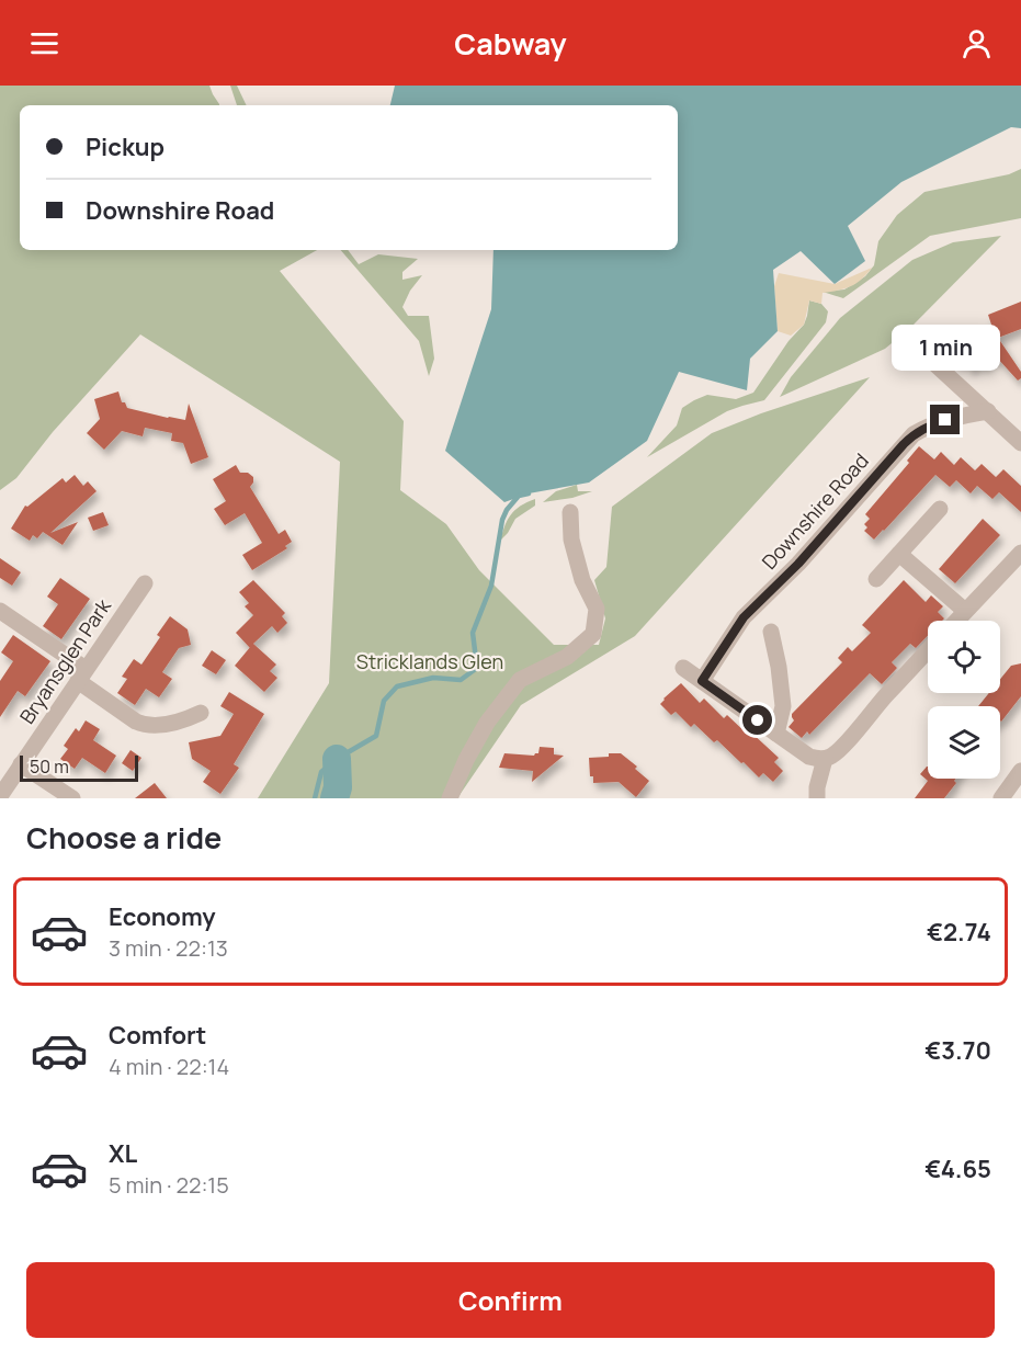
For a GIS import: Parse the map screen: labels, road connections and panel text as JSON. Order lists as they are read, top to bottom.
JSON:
{
  "streets": {
    "street": ["Downshire Road", "Bryansglen Park"]
  },
  "parks": ["Stricklands Glen"],
  "scale_bar": "50 m",
  "page": {
    "header": "Cabway",
    "banner": ["Pickup", "Downshire Road"],
    "bubble": "1 min",
    "scale": "50 m",
    "heading": "Choose a ride",
    "list": [
      {
        "name": "Economy",
        "note": "3 min · 22:13",
        "value": "€2.74"
      },
      {
        "name": "Comfort",
        "note": "4 min · 22:14",
        "value": "€3.70"
      },
      {
        "name": "XL",
        "note": "5 min · 22:15",
        "value": "€4.65"
      }
    ],
    "buttons": "Confirm"
  }
}
